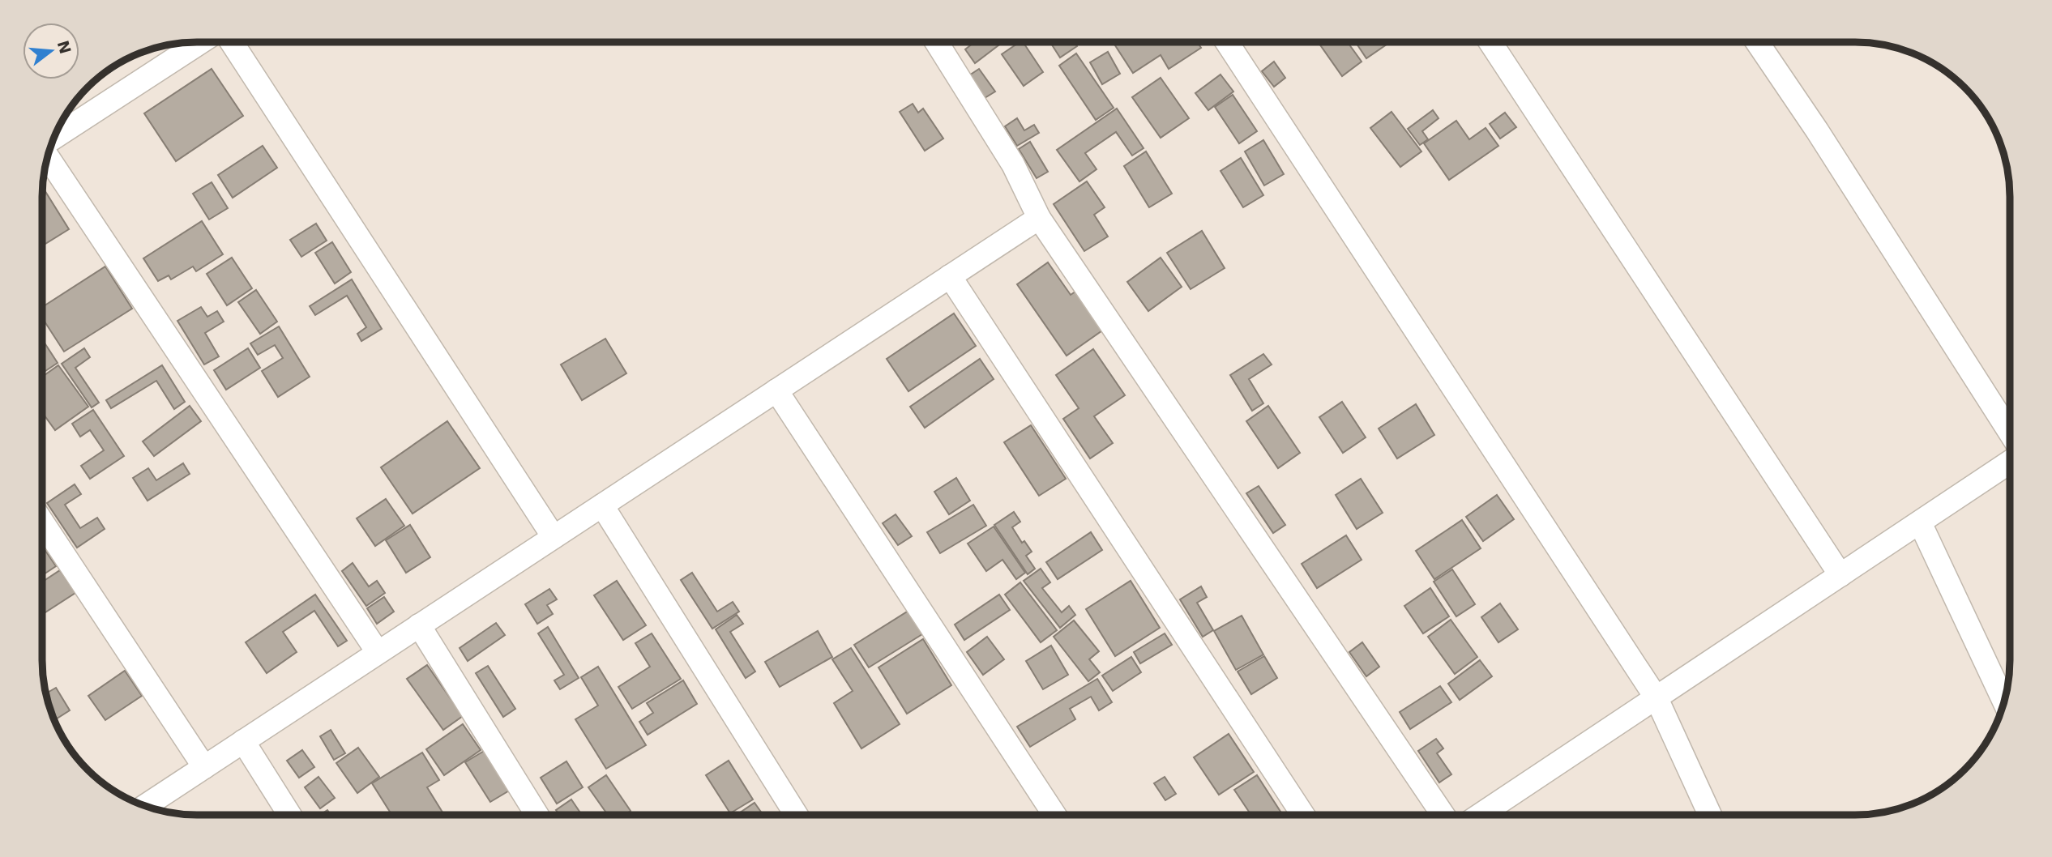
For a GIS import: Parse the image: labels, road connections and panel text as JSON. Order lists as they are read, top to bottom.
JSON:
{
  "north": "right"
}
